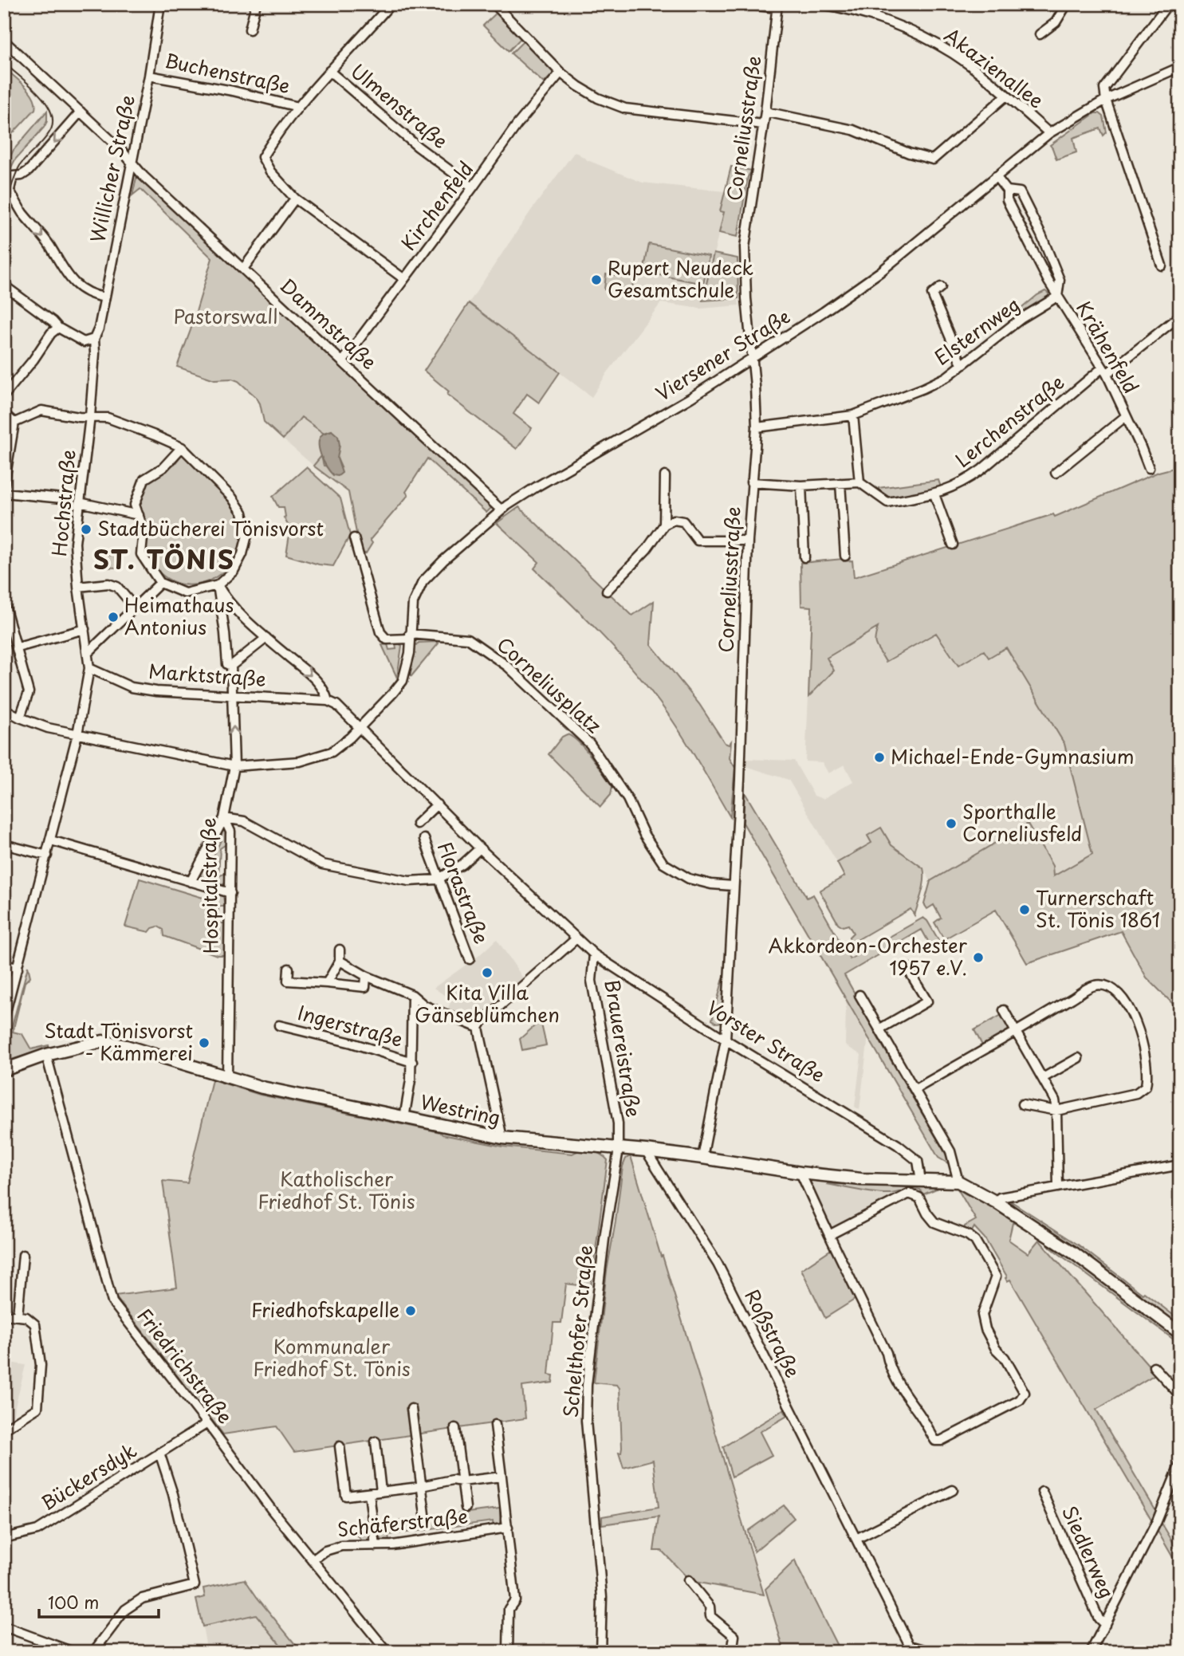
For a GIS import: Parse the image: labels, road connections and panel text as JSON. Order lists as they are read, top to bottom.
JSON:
{
  "streets": {
    "street": [
      "Akazienallee",
      "Buchenstraße",
      "Ulmenstraße",
      "Corneliusstraße",
      "Willicher Straße",
      "Kirchenfeld",
      "Dammstraße",
      "Elsternweg",
      "Krähenfeld",
      "Viersener Straße",
      "Lerchenstraße",
      "Hochstraße",
      "Marktstraße",
      "Corneliusplatz",
      "Hospitalstraße",
      "Florastraße",
      "Ingerstraße",
      "Vorster Straße",
      "Brauereistraße",
      "Westring",
      "Schelthofer Straße",
      "Roßstraße",
      "Friedrichstraße",
      "Bückersdyk",
      "Schäferstraße",
      "Siedlerweg"
    ]
  },
  "crossings": [
    ["Akazienallee", "Viersener Straße"],
    ["Buchenstraße", "Ulmenstraße"],
    ["Buchenstraße", "Willicher Straße"],
    ["Ulmenstraße", "Kirchenfeld"],
    ["Corneliusstraße", "Elsternweg"],
    ["Corneliusstraße", "Viersener Straße"],
    ["Corneliusstraße", "Corneliusplatz"],
    ["Corneliusstraße", "Vorster Straße"],
    ["Corneliusstraße", "Westring"],
    ["Willicher Straße", "Dammstraße"],
    ["Willicher Straße", "Hochstraße"],
    ["Kirchenfeld", "Dammstraße"],
    ["Dammstraße", "Viersener Straße"],
    ["Elsternweg", "Krähenfeld"],
    ["Krähenfeld", "Viersener Straße"],
    ["Krähenfeld", "Lerchenstraße"],
    ["Viersener Straße", "Hochstraße"],
    ["Viersener Straße", "Corneliusplatz"],
    ["Viersener Straße", "Hospitalstraße"],
    ["Viersener Straße", "Vorster Straße"],
    ["Hochstraße", "Marktstraße"],
    ["Marktstraße", "Hospitalstraße"],
    ["Marktstraße", "Vorster Straße"],
    ["Hospitalstraße", "Westring"],
    ["Florastraße", "Vorster Straße"],
    ["Ingerstraße", "Westring"],
    ["Vorster Straße", "Brauereistraße"],
    ["Vorster Straße", "Westring"],
    ["Brauereistraße", "Westring"],
    ["Brauereistraße", "Schelthofer Straße"],
    ["Westring", "Schelthofer Straße"],
    ["Westring", "Roßstraße"],
    ["Westring", "Friedrichstraße"],
    ["Friedrichstraße", "Bückersdyk"],
    ["Friedrichstraße", "Schäferstraße"]
  ],
  "districts": ["ST. TÖNIS"],
  "parks": ["Pastorswall", "Katholischer Friedhof St. Tönis", "Kommunaler Friedhof St. Tönis"],
  "places": [
    "Rupert Neudeck Gesamtschule",
    "Stadtbücherei Tönisvorst",
    "Heimathaus Antonius",
    "Michael-Ende-Gymnasium",
    "Sporthalle Corneliusfeld",
    "Turnerschaft St. Tönis 1861",
    "Akkordeon-Orchester 1957 e.V.",
    "Kita Villa Gänseblümchen",
    "Stadt Tönisvorst - Kämmerei",
    "Friedhofskapelle"
  ],
  "scale_bar": "100 m"
}
